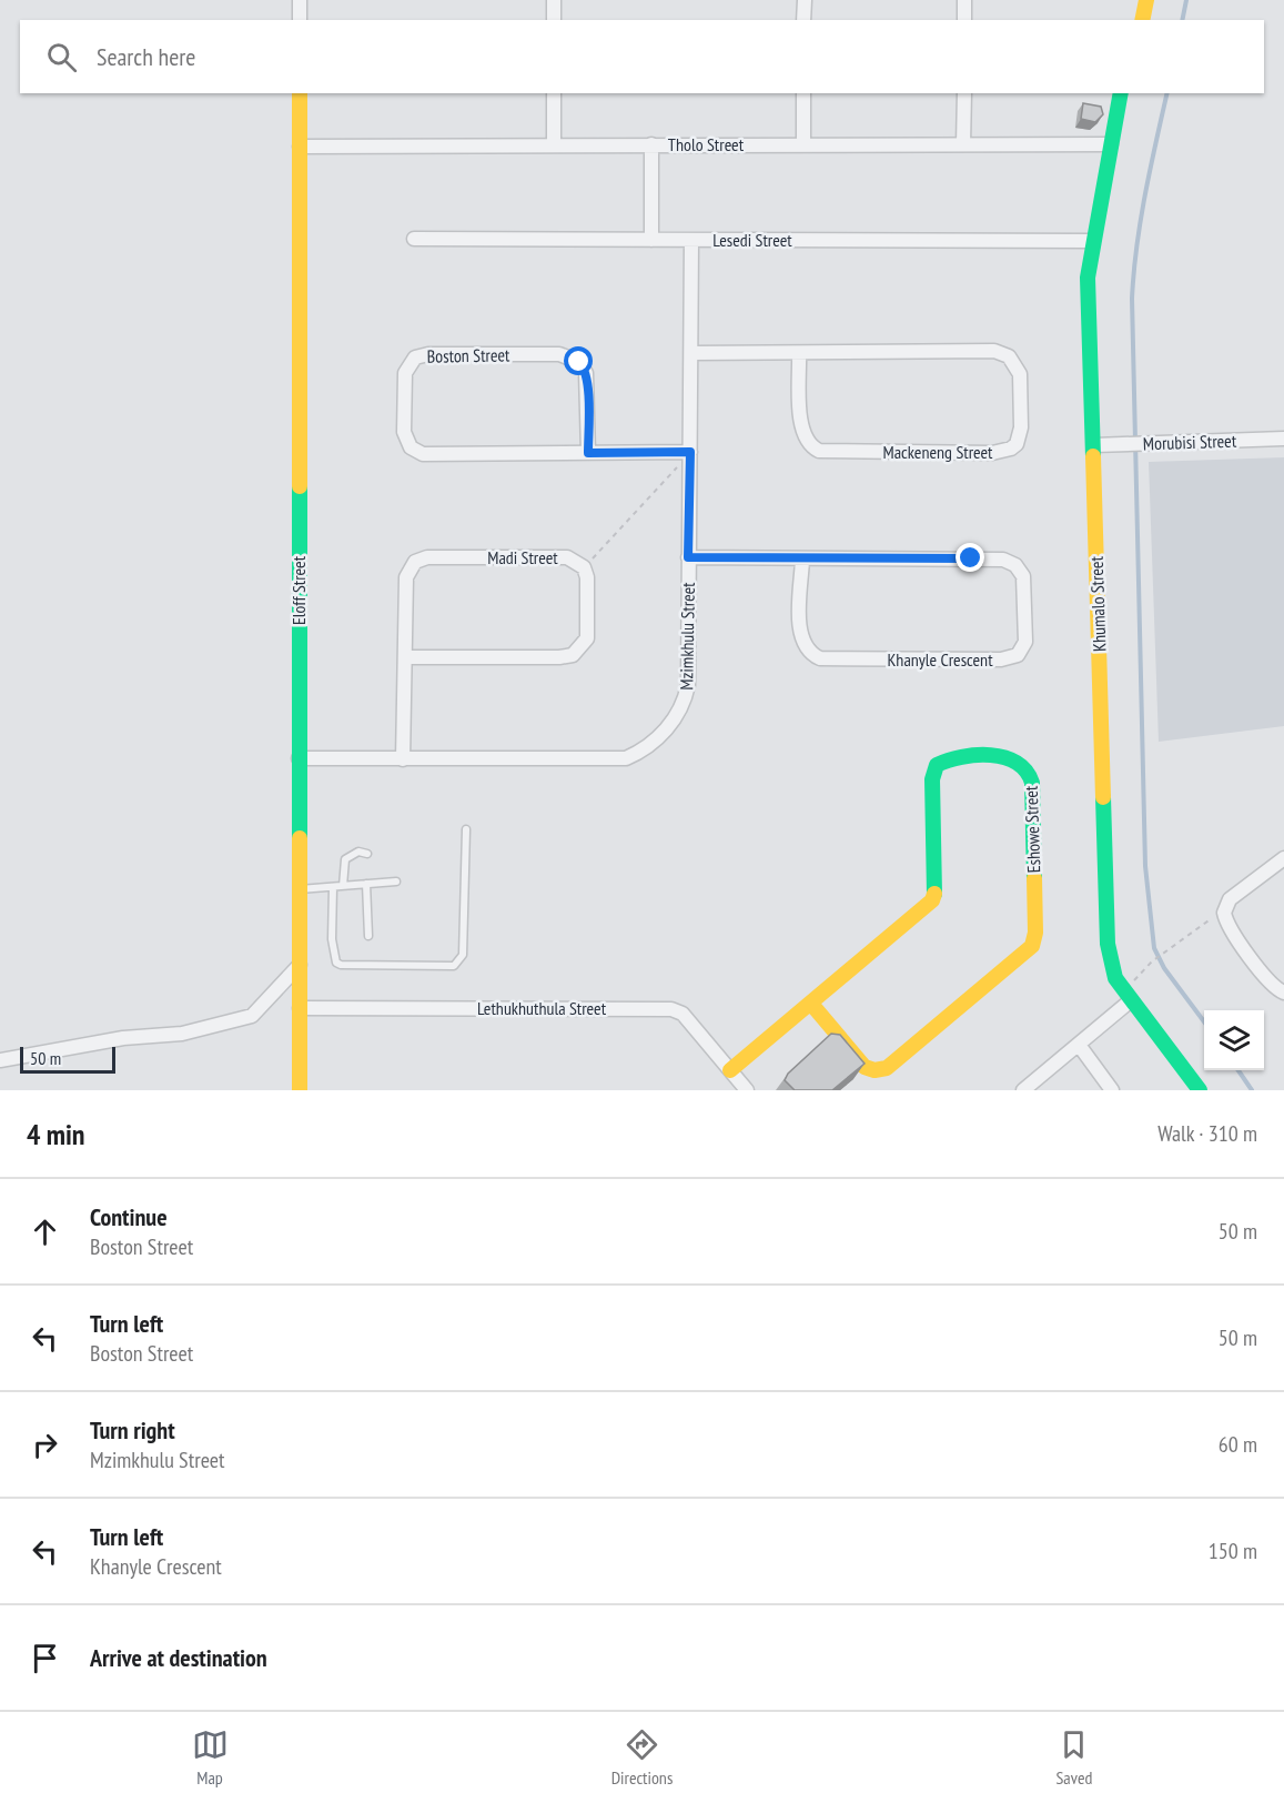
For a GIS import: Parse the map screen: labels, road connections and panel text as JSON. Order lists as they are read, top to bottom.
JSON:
{
  "streets": {
    "street": [
      "Tholo Street",
      "Lesedi Street",
      "Boston Street",
      "Morubisi Street",
      "Mackeneng Street",
      "Madi Street",
      "Eloff Street",
      "Khumalo Street",
      "Mzimkhulu Street",
      "Khanyle Crescent",
      "Eshowe Street",
      "Lethukhuthula Street"
    ]
  },
  "crossings": [
    ["Tholo Street", "Eloff Street"],
    ["Tholo Street", "Khumalo Street"],
    ["Lesedi Street", "Khumalo Street"],
    ["Lesedi Street", "Mzimkhulu Street"],
    ["Boston Street", "Mzimkhulu Street"],
    ["Morubisi Street", "Khumalo Street"],
    ["Mackeneng Street", "Mzimkhulu Street"],
    ["Madi Street", "Mzimkhulu Street"],
    ["Eloff Street", "Mzimkhulu Street"],
    ["Eloff Street", "Lethukhuthula Street"],
    ["Mzimkhulu Street", "Khanyle Crescent"],
    ["Eshowe Street", "Lethukhuthula Street"]
  ],
  "scale_bar": "50 m",
  "page": {
    "search": "Search here",
    "scale": "50 m",
    "heading": ["4 min", "Walk · 310 m"],
    "list": [
      ["Continue", "Boston Street", "50 m"],
      ["Turn left", "Boston Street", "50 m"],
      ["Turn right", "Mzimkhulu Street", "60 m"],
      ["Turn left", "Khanyle Crescent", "150 m"],
      "Arrive at destination"
    ],
    "nav": ["Map", "Directions", "Saved"]
  }
}
